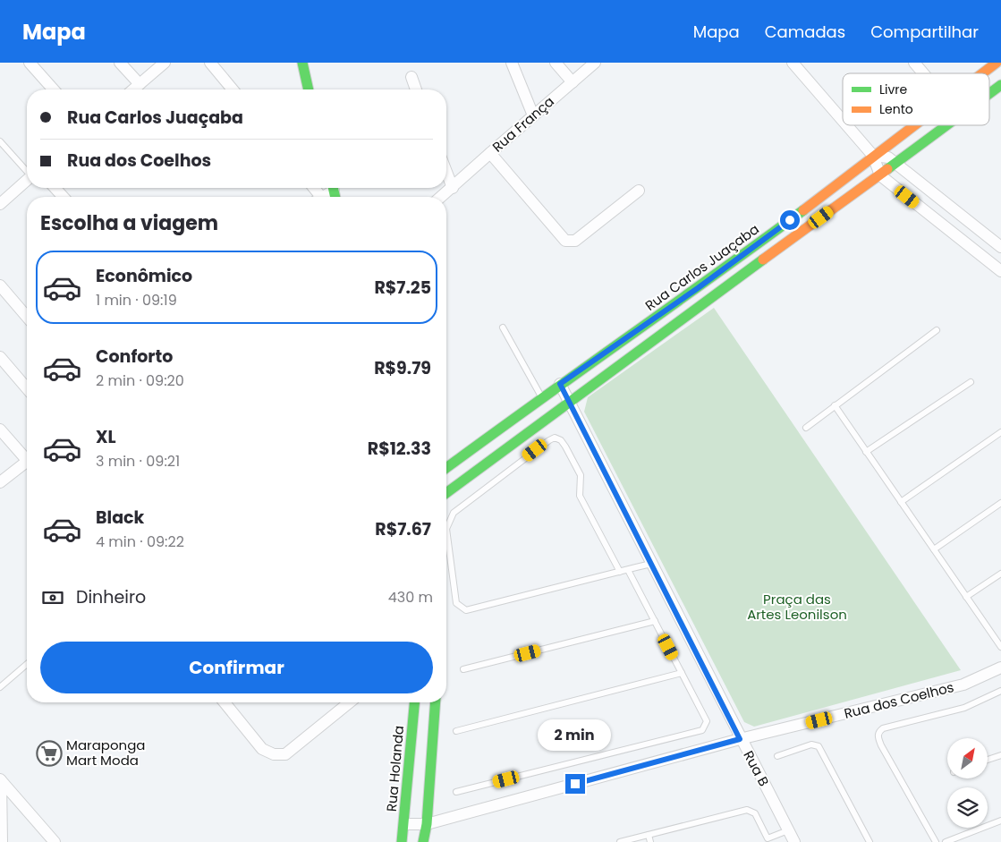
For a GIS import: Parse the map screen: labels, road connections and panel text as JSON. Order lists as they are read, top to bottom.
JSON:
{
  "streets": {
    "street": [
      "Rua França",
      "Rua Carlos Juaçaba",
      "Rua dos Coelhos",
      "Rua Holanda",
      "Rua B"
    ]
  },
  "crossings": [
    ["Rua Carlos Juaçaba", "Rua B"],
    ["Rua dos Coelhos", "Rua Holanda"],
    ["Rua dos Coelhos", "Rua B"]
  ],
  "parks": ["Praça das Artes Leonilson"],
  "places": {
    "supermarket": ["Maraponga Mart Moda"]
  },
  "legend": ["Livre", "Lento"],
  "north": "top right",
  "page": {
    "header": "Mapa",
    "nav": ["Mapa", "Camadas", "Compartilhar"],
    "banner": ["Rua Carlos Juaçaba", "Rua dos Coelhos"],
    "heading": "Escolha a viagem",
    "list": [
      {
        "name": "Econômico",
        "note": "1 min · 09:19",
        "value": "R$7.25"
      },
      {
        "name": "Conforto",
        "note": "2 min · 09:20",
        "value": "R$9.79"
      },
      {
        "name": "XL",
        "note": "3 min · 09:21",
        "value": "R$12.33"
      },
      {
        "name": "Black",
        "note": "4 min · 09:22",
        "value": "R$7.67"
      }
    ],
    "pay": ["Dinheiro", "430 m"],
    "buttons": "Confirmar",
    "bubble": "2 min"
  }
}
